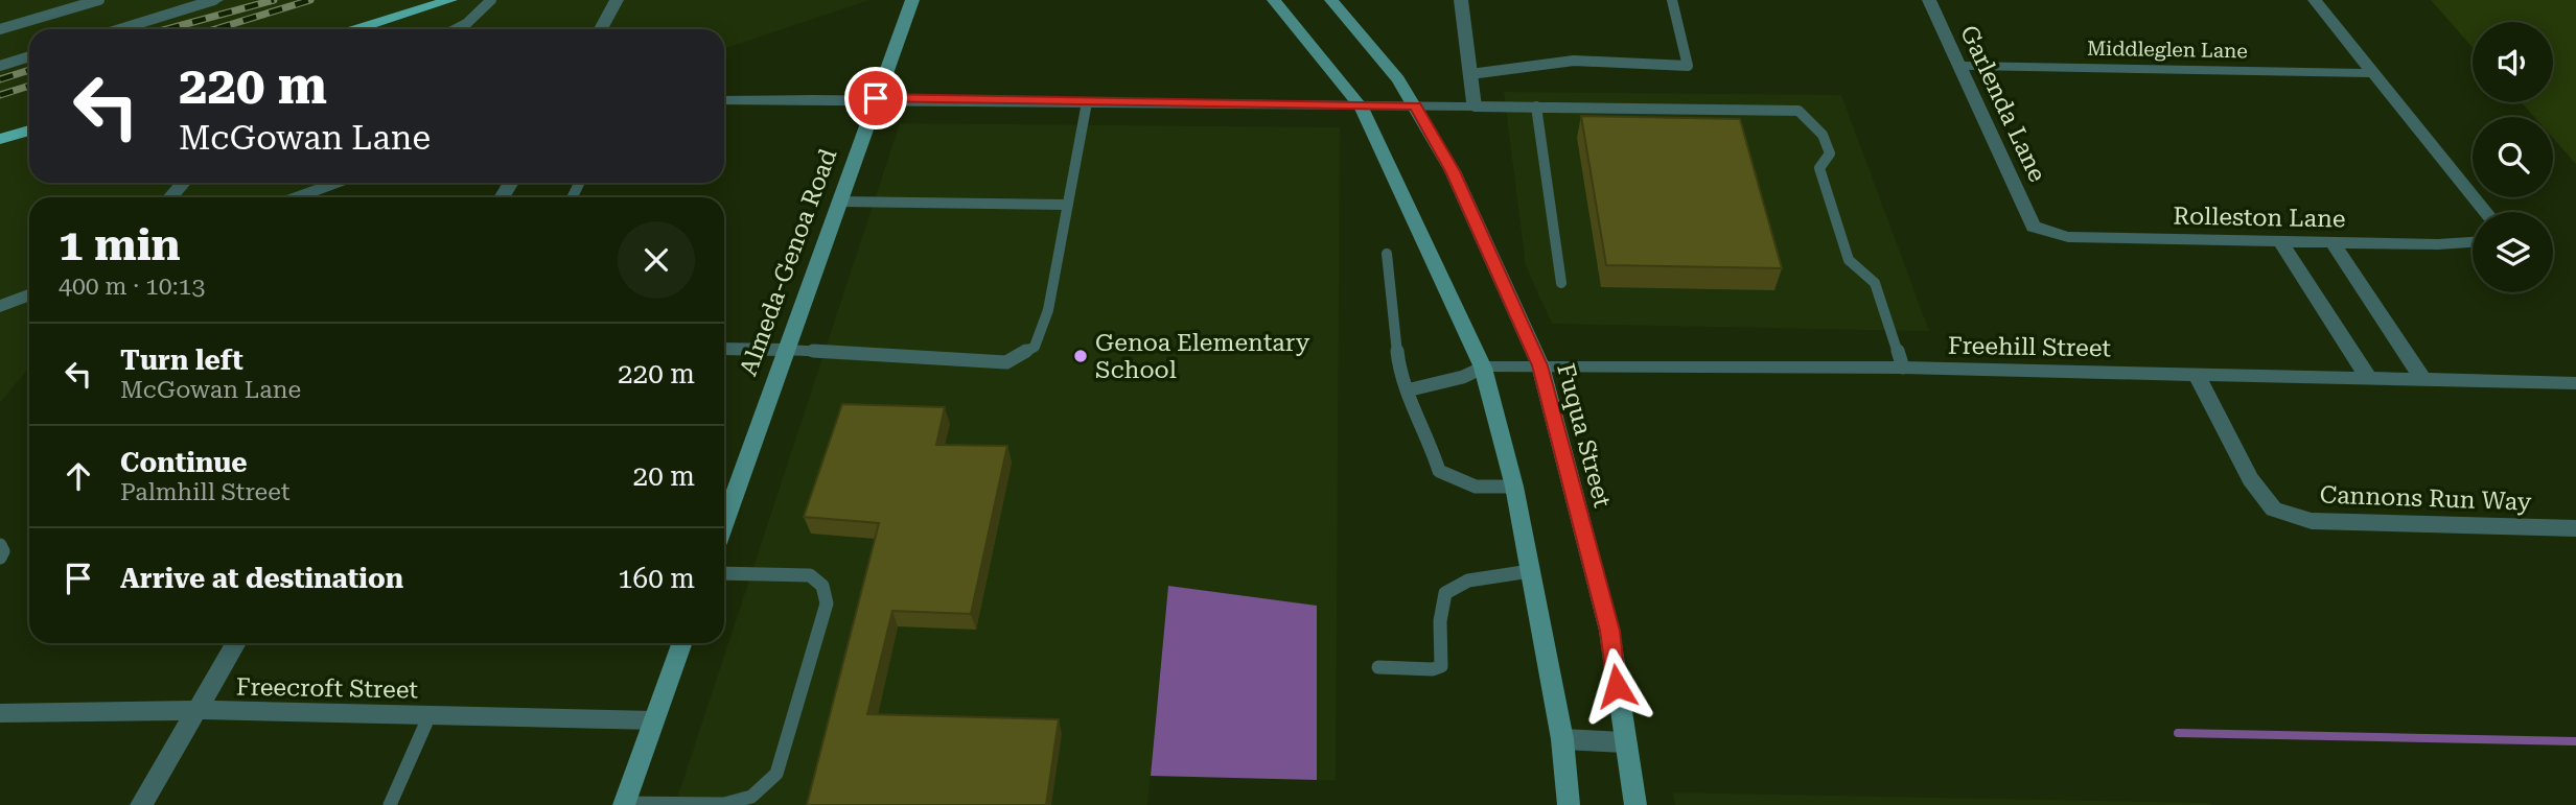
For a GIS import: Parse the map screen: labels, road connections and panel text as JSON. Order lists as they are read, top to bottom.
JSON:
{
  "streets": {
    "main road": ["Almeda-Genoa Road", "Fuqua Street"],
    "street": [
      "Middleglen Lane",
      "Garlenda Lane",
      "Rolleston Lane",
      "Freehill Street",
      "Cannons Run Way",
      "Freecroft Street"
    ]
  },
  "crossings": [
    ["Middleglen Lane", "Garlenda Lane"],
    ["Garlenda Lane", "Rolleston Lane"],
    ["Freehill Street", "Fuqua Street"],
    ["Freehill Street", "Cannons Run Way"]
  ],
  "places": ["Genoa Elementary School"],
  "page": {
    "turn": ["220 m", "McGowan Lane"],
    "heading": ["1 min", "400 m · 10:13"],
    "list": [
      {
        "name": "Turn left",
        "note": "McGowan Lane",
        "value": "220 m"
      },
      {
        "name": "Continue",
        "note": "Palmhill Street",
        "value": "20 m"
      },
      {
        "name": "Arrive at destination",
        "value": "160 m"
      }
    ]
  }
}
